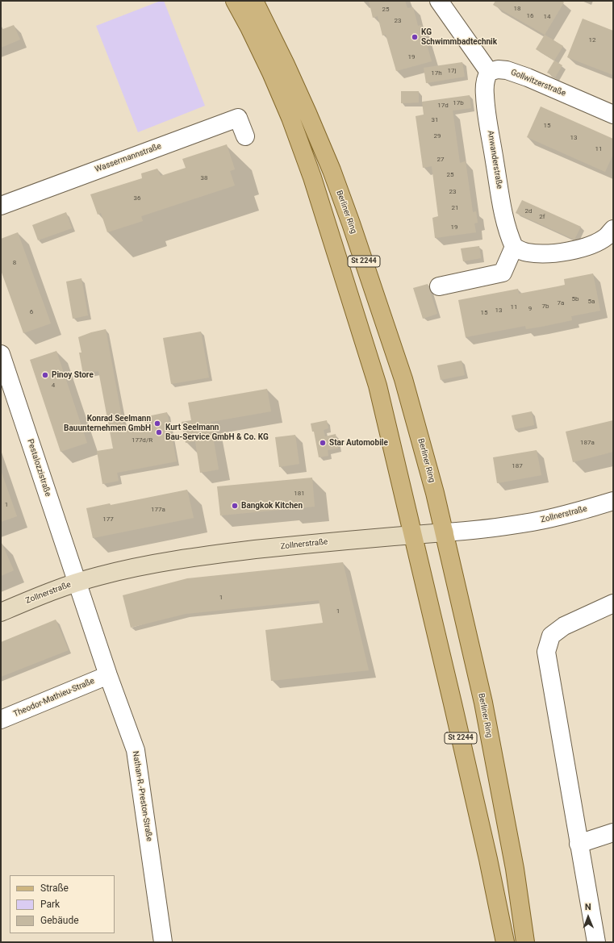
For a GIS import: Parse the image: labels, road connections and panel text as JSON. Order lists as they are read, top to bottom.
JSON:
{
  "streets": {
    "main road": ["Berliner Ring", "St 2244"],
    "street": [
      "Gollwitzerstraße",
      "Wassermannstraße",
      "Anwanderstraße",
      "Pestalozzistraße",
      "Zollnerstraße",
      "Theodor-Mathieu-Straße",
      "Nathan-R.-Preston-Straße"
    ]
  },
  "crossings": [
    ["Gollwitzerstraße", "Anwanderstraße"],
    ["Berliner Ring", "Zollnerstraße"],
    ["St 2244", "Zollnerstraße"],
    ["Pestalozzistraße", "Zollnerstraße"],
    ["Pestalozzistraße", "Nathan-R.-Preston-Straße"],
    ["Zollnerstraße", "Nathan-R.-Preston-Straße"],
    ["Theodor-Mathieu-Straße", "Nathan-R.-Preston-Straße"]
  ],
  "places": [
    "KG Schwimmbadtechnik",
    "Pinoy Store",
    "Konrad Seelmann Bauunternehmen GmbH",
    "Kurt Seelmann Bau-Service GmbH & Co. KG",
    "Star Automobile",
    "Bangkok Kitchen"
  ],
  "house_numbers": [
    "18",
    "25",
    "16",
    "14",
    "23",
    "12",
    "19",
    "17j",
    "17h",
    "17b",
    "17d",
    "31",
    "15",
    "29",
    "13",
    "11",
    "27",
    "25",
    "38",
    "23",
    "36",
    "21",
    "2d",
    "2f",
    "19",
    "8",
    "5b",
    "5a",
    "7a",
    "7b",
    "11",
    "9",
    "13",
    "6",
    "15",
    "4",
    "177d/R",
    "187a",
    "187",
    "181",
    "1",
    "177a",
    "177",
    "1",
    "1"
  ],
  "legend": ["Straße", "Park", "Gebäude"],
  "north": "top"
}
